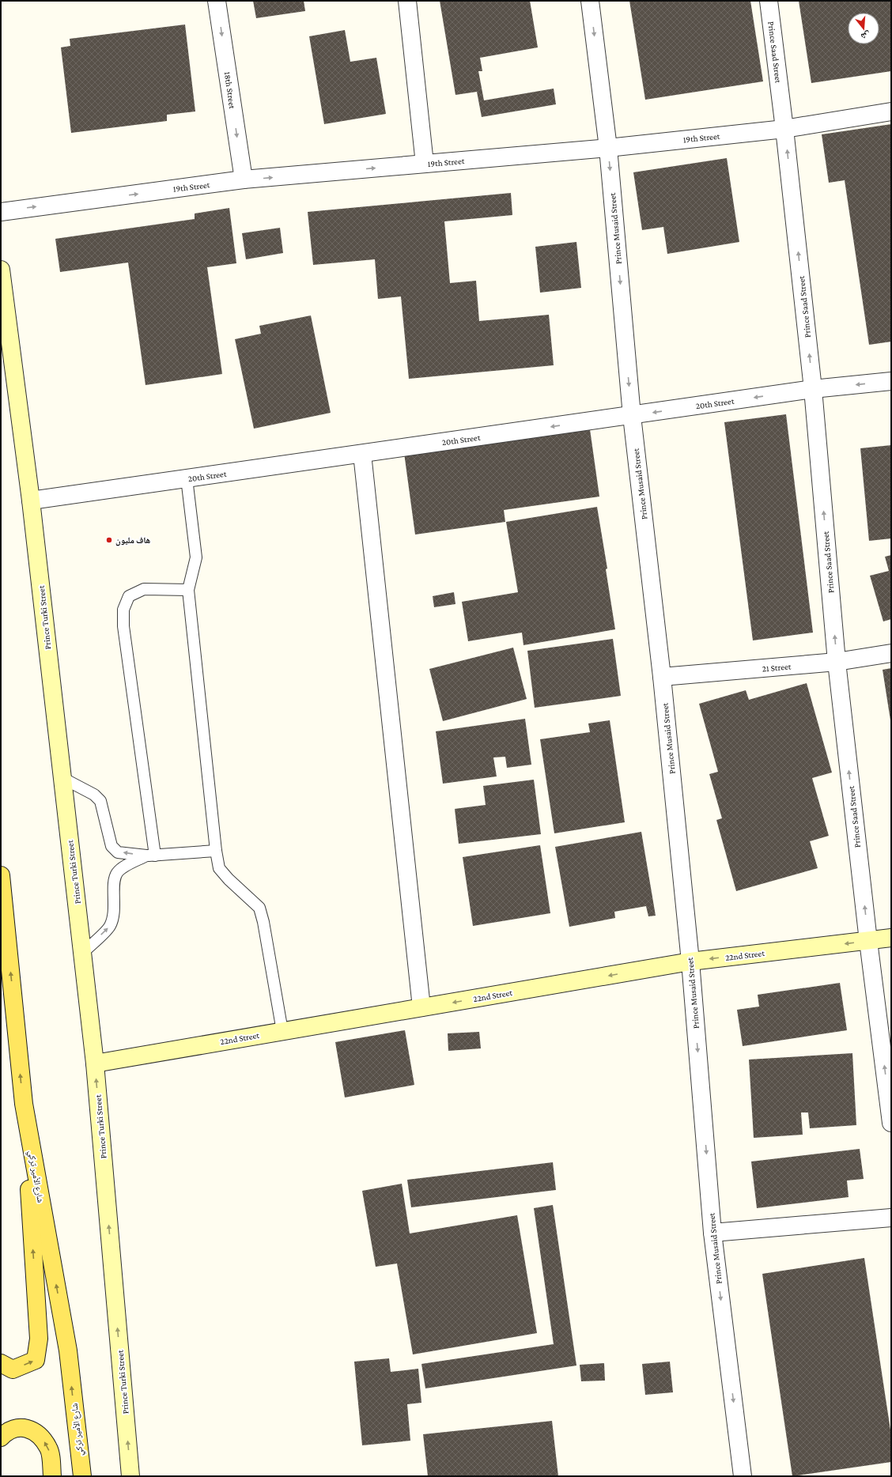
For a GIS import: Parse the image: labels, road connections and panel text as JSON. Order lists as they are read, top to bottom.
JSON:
{
  "streets": {
    "main road": ["شارع الأمير تركي"],
    "street": [
      "Prince Saad Street",
      "18th Street",
      "19th Street",
      "Prince Musaid Street",
      "20th Street",
      "Prince Turki Street",
      "21 Street",
      "22nd Street"
    ]
  },
  "crossings": [
    ["Prince Saad Street", "19th Street"],
    ["Prince Saad Street", "20th Street"],
    ["Prince Saad Street", "21 Street"],
    ["Prince Saad Street", "22nd Street"],
    ["18th Street", "19th Street"],
    ["19th Street", "Prince Musaid Street"],
    ["Prince Musaid Street", "20th Street"],
    ["Prince Musaid Street", "21 Street"],
    ["Prince Musaid Street", "22nd Street"],
    ["20th Street", "Prince Turki Street"],
    ["Prince Turki Street", "22nd Street"]
  ],
  "one_way": [
    "Prince Saad Street",
    "18th Street",
    "19th Street",
    "Prince Musaid Street",
    "20th Street",
    "22nd Street",
    "شارع الأمير تركي"
  ],
  "places": ["هاف مليون"],
  "north": "bottom"
}
